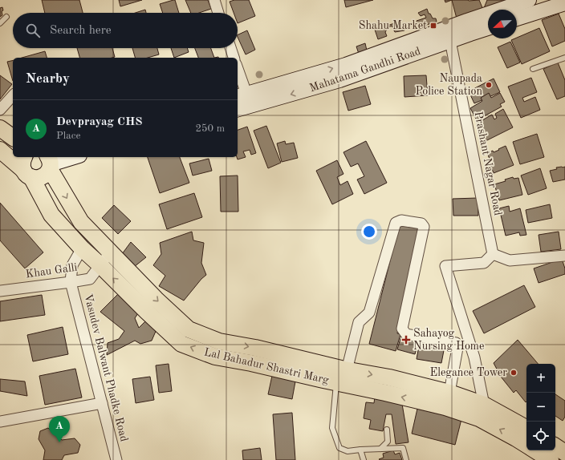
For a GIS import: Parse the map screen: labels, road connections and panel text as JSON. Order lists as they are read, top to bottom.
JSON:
{
  "streets": {
    "main road": ["Mahatama Gandhi Road", "Lal Bahadur Shastri Marg"],
    "street": ["Prashant Nagar Road", "Khau Galli", "Vasudev Balwant Phadke Road"]
  },
  "crossings": [
    ["Mahatama Gandhi Road", "Prashant Nagar Road"],
    ["Khau Galli", "Lal Bahadur Shastri Marg"],
    ["Khau Galli", "Vasudev Balwant Phadke Road"]
  ],
  "places": {
    "transit": ["Shahu Market"],
    "other": ["Naupada Police Station", "Elegance Tower"],
    "health": ["Sahayog Nursing Home"]
  },
  "north": "bottom left",
  "page": {
    "search": "Search here",
    "heading": "Nearby",
    "list": [
      {
        "mark": "A",
        "name": "Devprayag CHS",
        "note": "Place",
        "value": "250 m"
      }
    ],
    "map_buttons": ["+", "−"],
    "pins": "A"
  }
}
